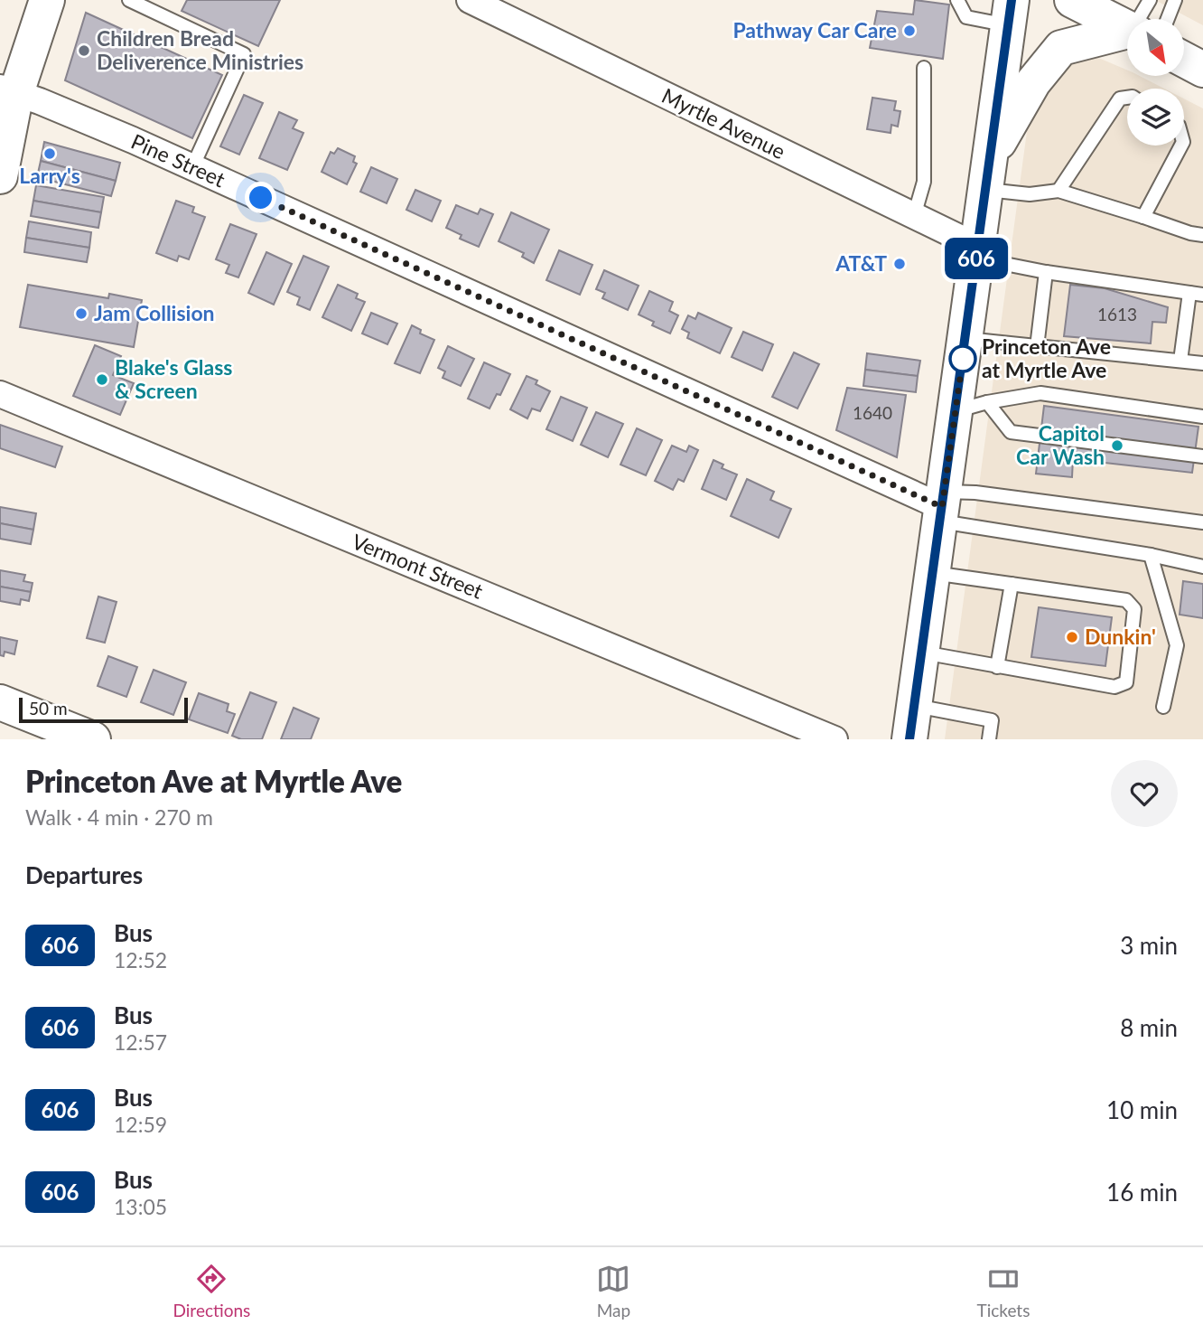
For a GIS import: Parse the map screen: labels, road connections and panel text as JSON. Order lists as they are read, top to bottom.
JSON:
{
  "streets": {
    "street": ["Myrtle Avenue", "Pine Street", "Vermont Street"]
  },
  "places": [
    "Pathway Car Care",
    "Children Bread Deliverence Ministries",
    "Larry's",
    "AT&T",
    "Jam Collision",
    "Princeton Ave at Myrtle Ave",
    "Blake's Glass & Screen",
    "Capitol Car Wash",
    "Dunkin'"
  ],
  "lines": ["bus line 606"],
  "house_numbers": ["1613", "1640"],
  "scale_bar": "50 m",
  "north": "bottom right",
  "page": {
    "on_map": "606",
    "scale": "50 m",
    "heading": [
      ["Princeton Ave at Myrtle Ave", "Walk · 4 min · 270 m"],
      "Departures"
    ],
    "list": [
      {
        "mark": "606",
        "name": "Bus",
        "note": "12:52",
        "value": "3 min"
      },
      {
        "mark": "606",
        "name": "Bus",
        "note": "12:57",
        "value": "8 min"
      },
      {
        "mark": "606",
        "name": "Bus",
        "note": "12:59",
        "value": "10 min"
      },
      {
        "mark": "606",
        "name": "Bus",
        "note": "13:05",
        "value": "16 min"
      }
    ],
    "tabs": ["Directions", "Map", "Tickets"]
  }
}
